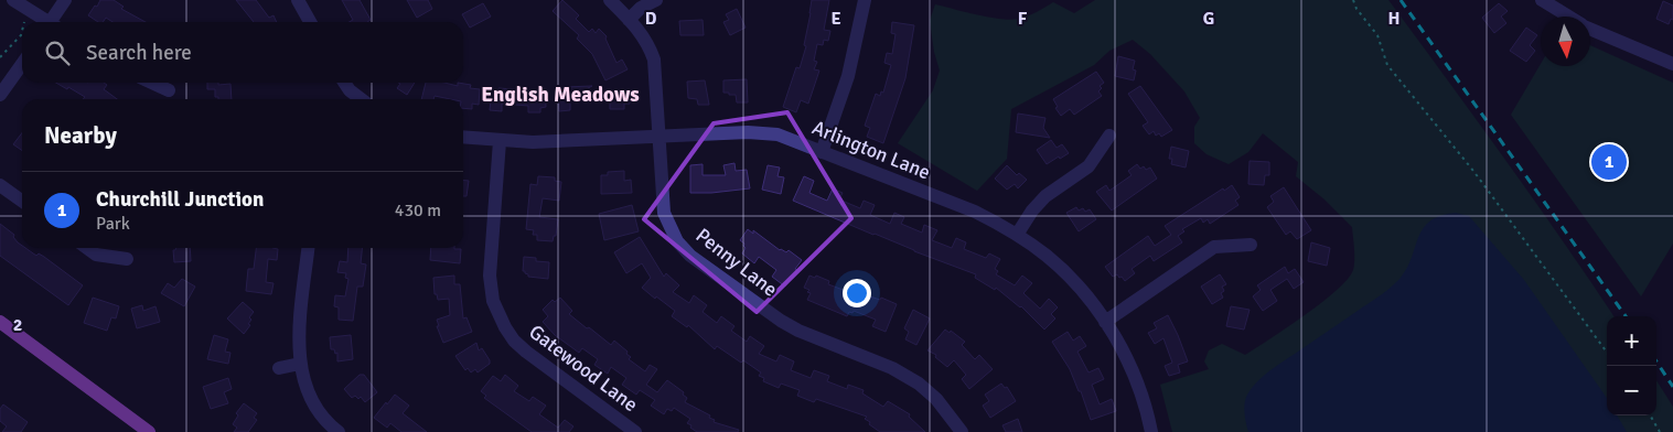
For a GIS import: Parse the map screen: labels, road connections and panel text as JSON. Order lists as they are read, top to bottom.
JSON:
{
  "streets": {
    "street": ["Arlington Lane", "Penny Lane", "Gatewood Lane"]
  },
  "crossings": [
    ["Arlington Lane", "Penny Lane"],
    ["Arlington Lane", "Gatewood Lane"]
  ],
  "districts": ["English Meadows"],
  "north": "bottom",
  "page": {
    "search": "Search here",
    "heading": "Nearby",
    "pins": "1",
    "list": [
      {
        "mark": "1",
        "name": "Churchill Junction",
        "note": "Park",
        "value": "430 m"
      }
    ],
    "map_buttons": ["+", "−"]
  },
  "grid": {
    "columns": [
      "D",
      "E",
      "F",
      "G",
      "H"
    ],
    "rows": ["2"]
  }
}
